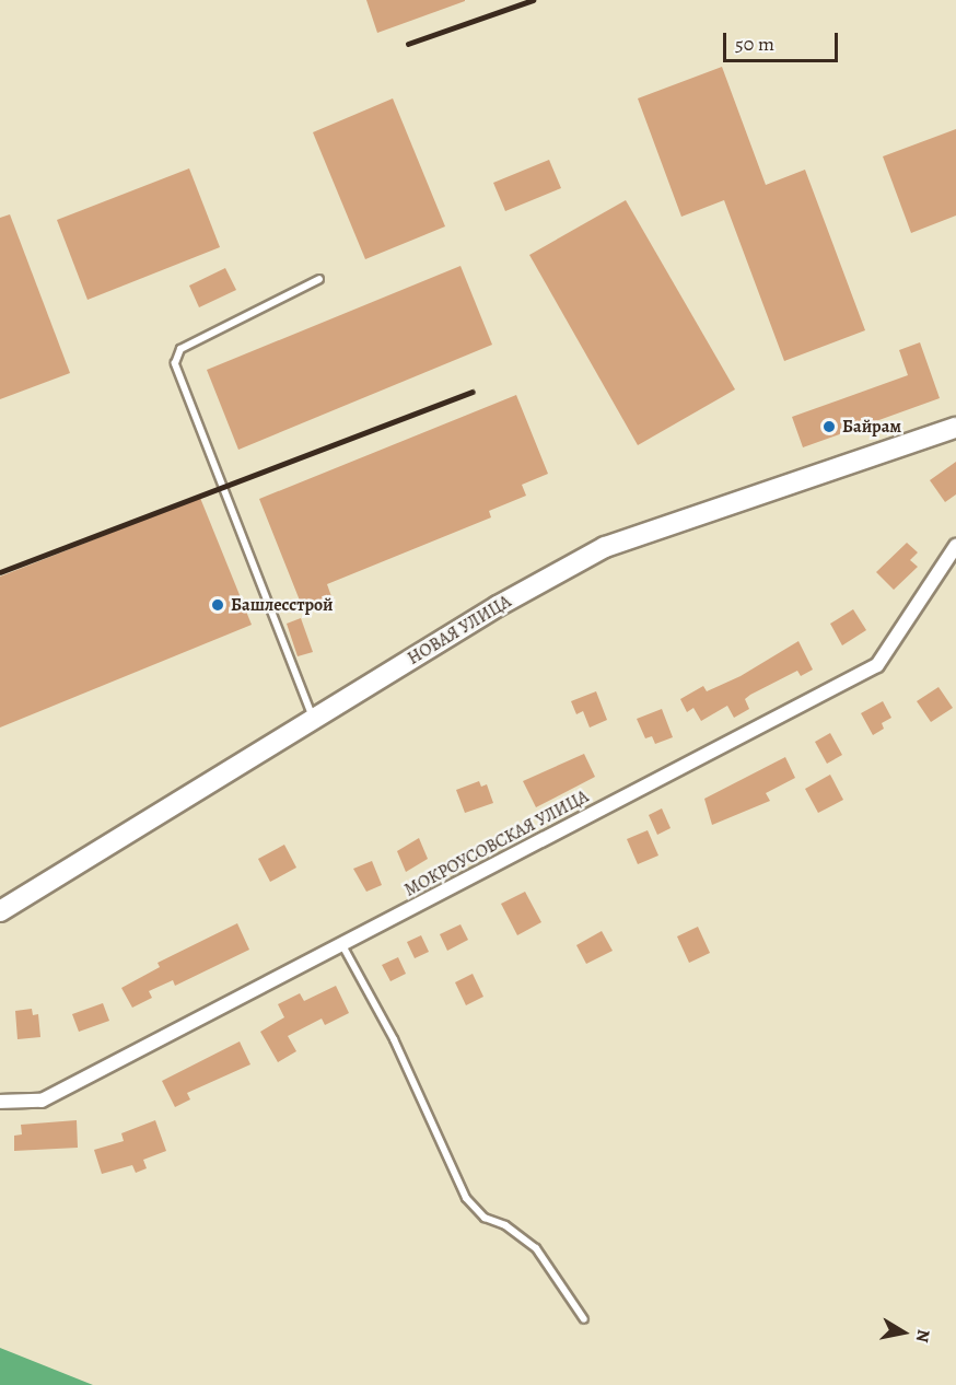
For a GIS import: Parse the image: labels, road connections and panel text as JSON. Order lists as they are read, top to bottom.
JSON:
{
  "streets": {
    "main road": ["НОВАЯ УЛИЦА"],
    "street": ["МОКРОУСОВСКАЯ УЛИЦА"]
  },
  "places": ["Байрам", "Башлесстрой"],
  "scale_bar": "50 m",
  "north": "right"
}
